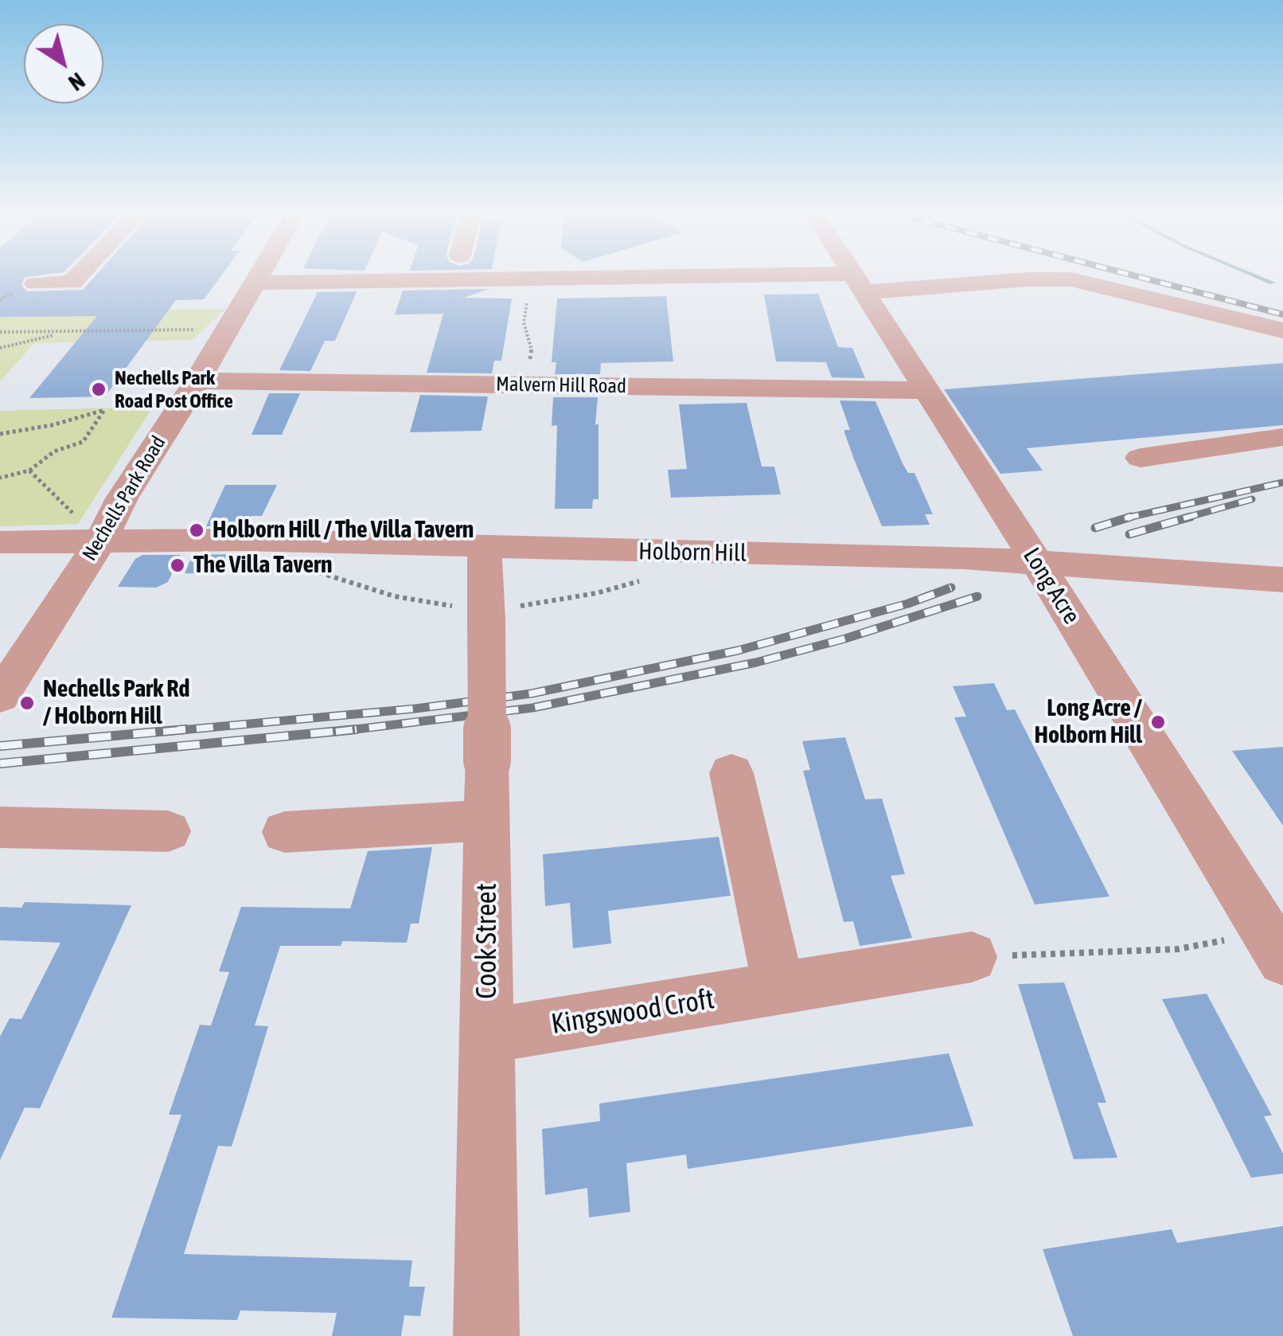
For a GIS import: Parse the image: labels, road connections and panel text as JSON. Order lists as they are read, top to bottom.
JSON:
{
  "streets": {
    "street": [
      "Malvern Hill Road",
      "Nechells Park Road",
      "Holborn Hill",
      "Long Acre",
      "Cook Street",
      "Kingswood Croft"
    ]
  },
  "crossings": [
    ["Malvern Hill Road", "Nechells Park Road"],
    ["Malvern Hill Road", "Long Acre"],
    ["Nechells Park Road", "Holborn Hill"],
    ["Holborn Hill", "Long Acre"],
    ["Holborn Hill", "Cook Street"],
    ["Cook Street", "Kingswood Croft"]
  ],
  "places": [
    "Nechells Park Road Post Office",
    "Holborn Hill / The Villa Tavern",
    "The Villa Tavern",
    "Nechells Park Rd / Holborn Hill",
    "Long Acre / Holborn Hill"
  ],
  "north": "bottom right"
}
